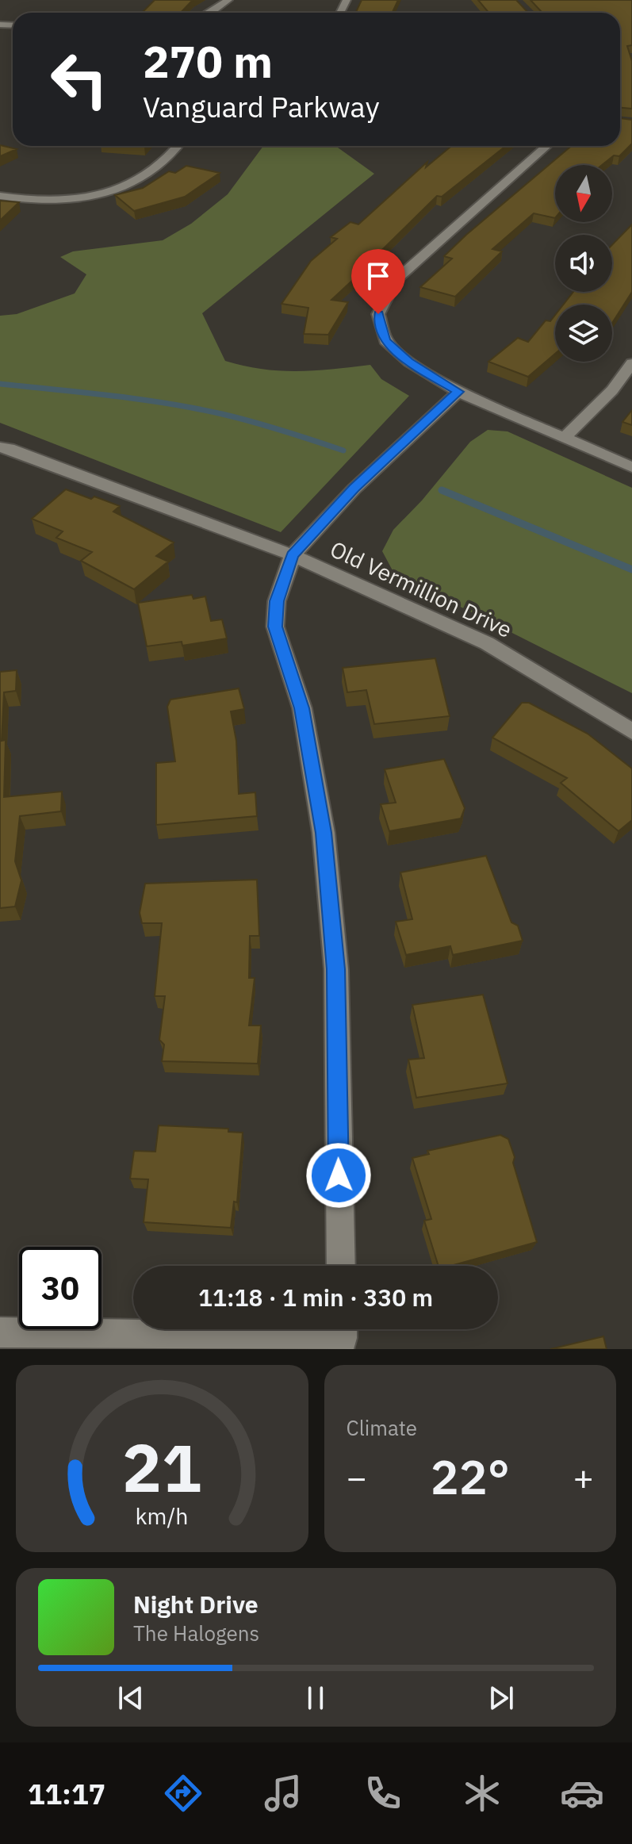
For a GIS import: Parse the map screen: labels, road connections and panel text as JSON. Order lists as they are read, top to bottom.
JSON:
{
  "streets": {
    "street": ["Old Vermillion Drive"]
  },
  "north": "bottom",
  "page": {
    "turn": ["270 m", "Vanguard Parkway"],
    "limit": "30",
    "trip": "11:18 · 1 min · 330 m",
    "tile": "Climate",
    "heat": ["−", "22°", "+"],
    "song": ["Night Drive", "The Halogens"],
    "tabs": "11:17",
    "gauge": ["21", "km/h"]
  }
}
